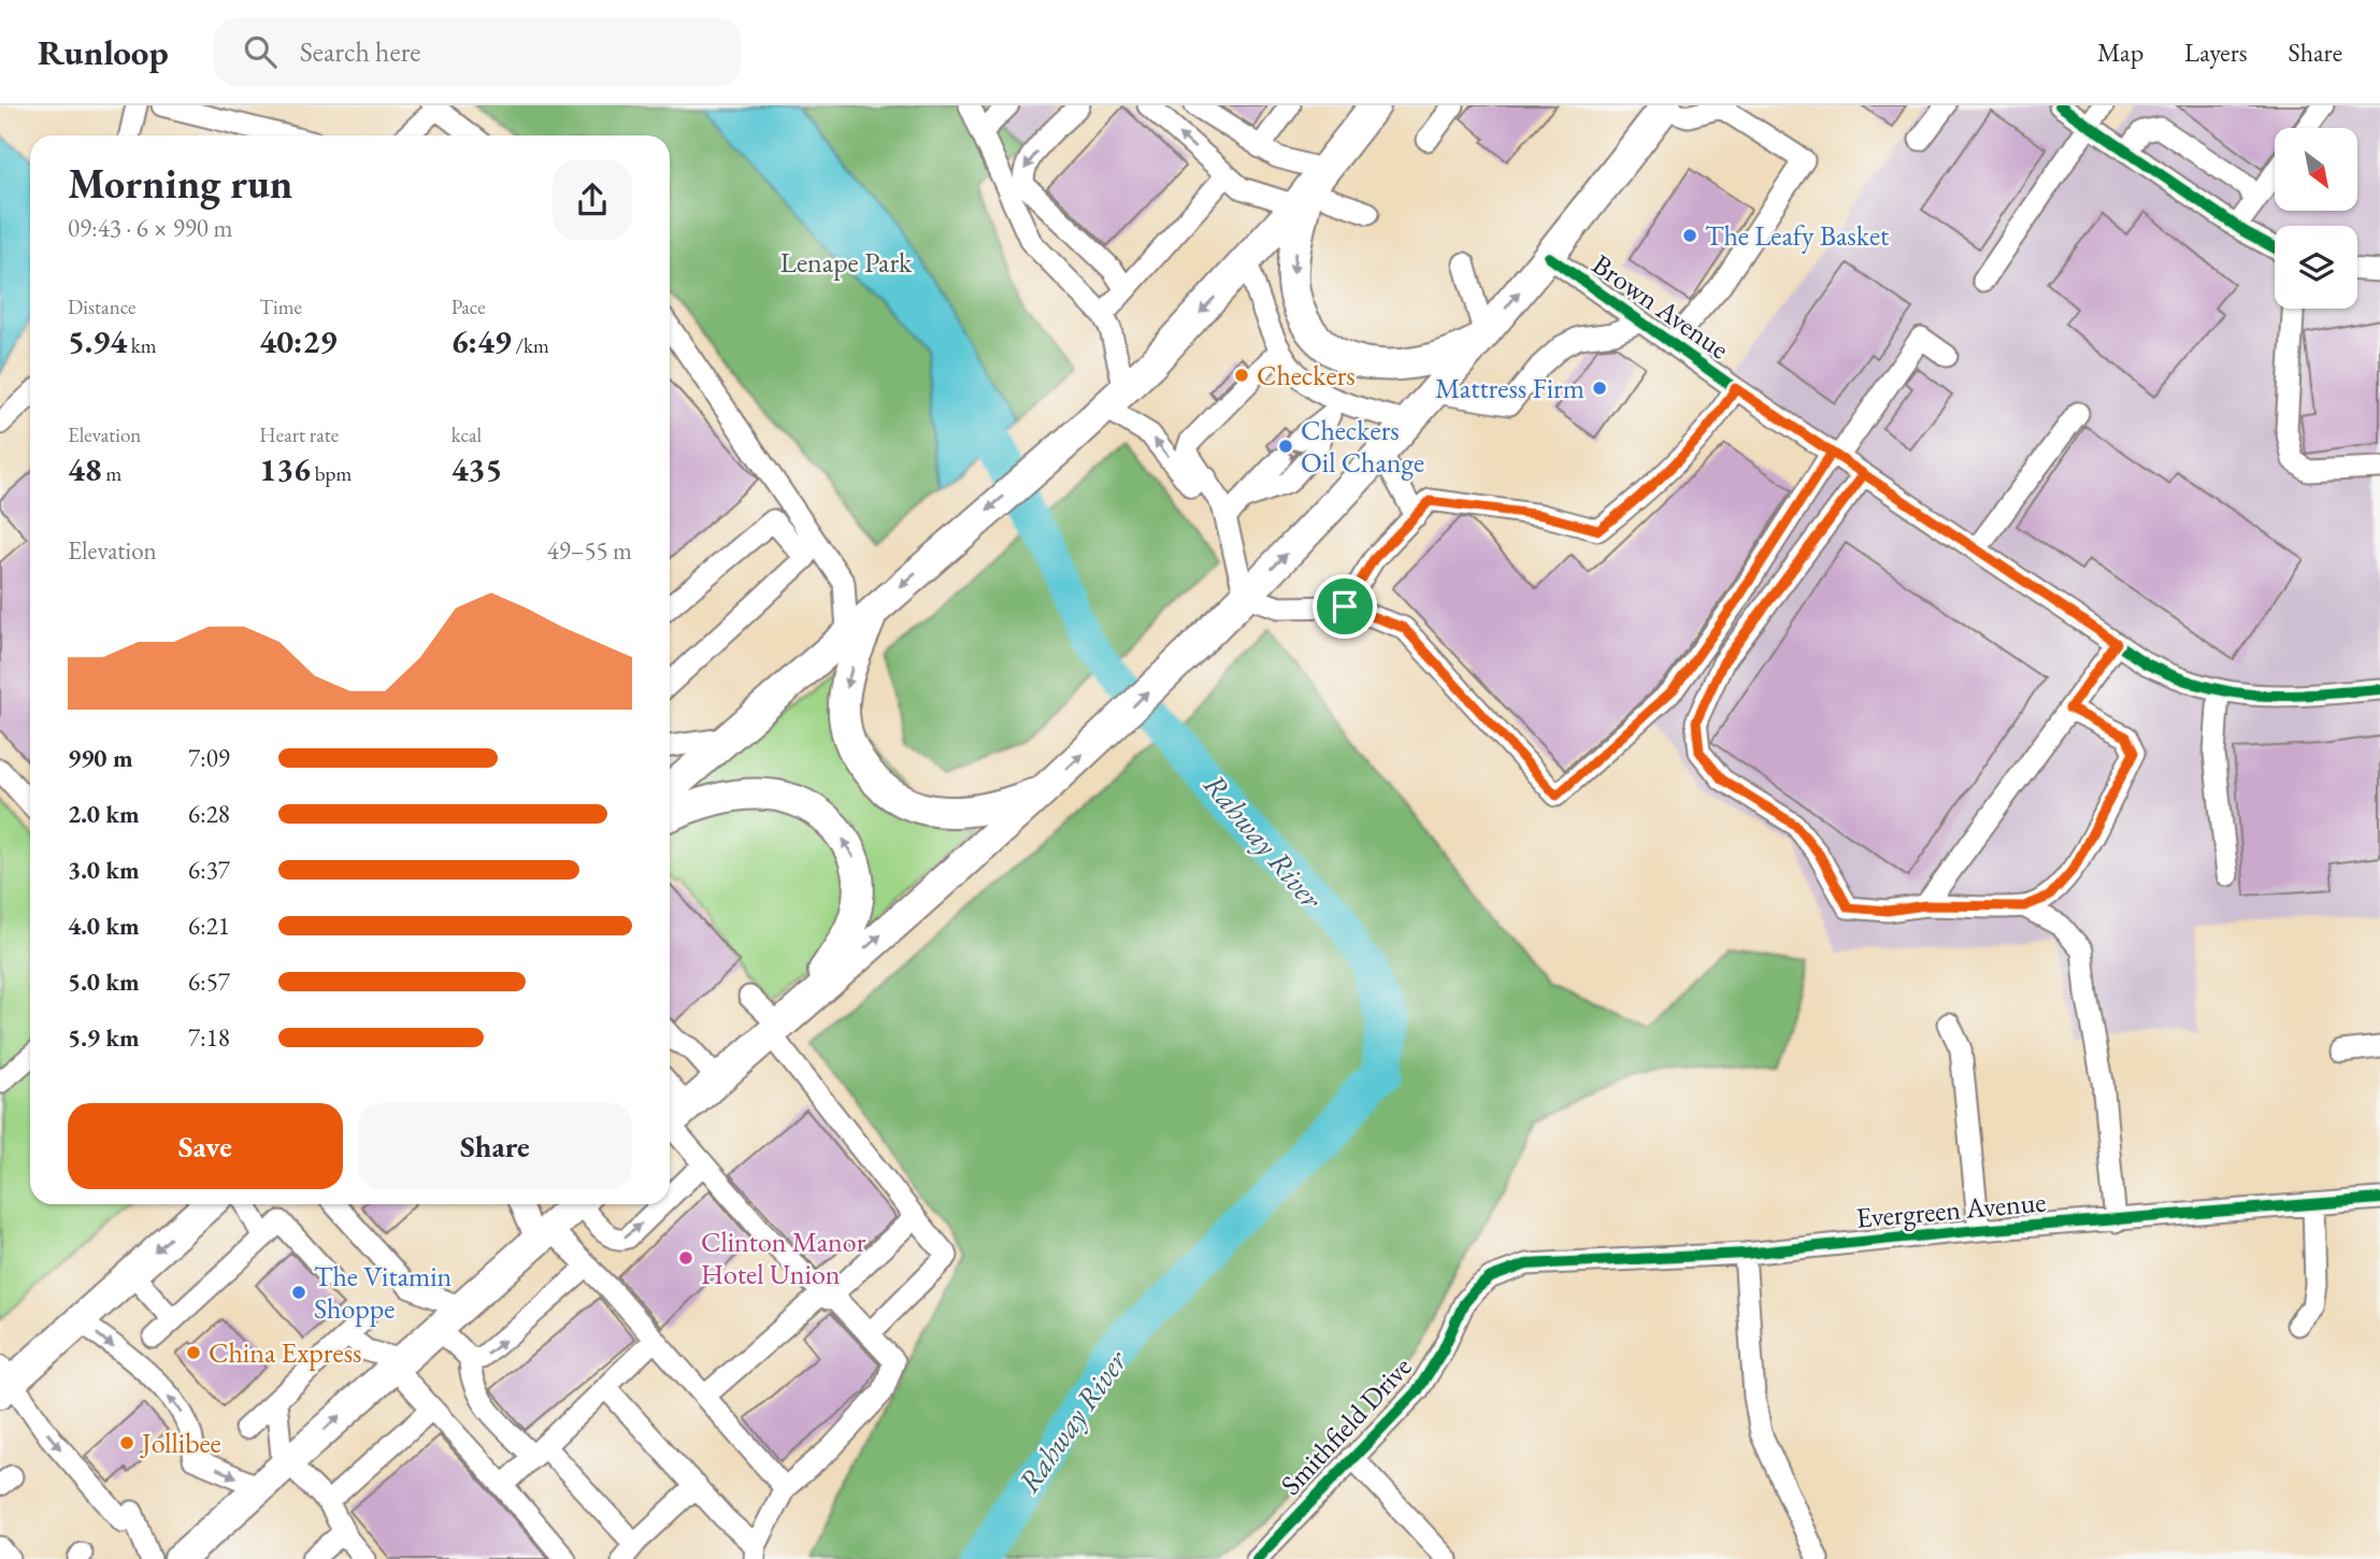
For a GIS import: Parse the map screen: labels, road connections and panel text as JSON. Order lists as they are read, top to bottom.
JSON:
{
  "streets": {
    "street": ["Brown Avenue", "Evergreen Avenue", "Smithfield Drive"]
  },
  "crossings": [
    ["Evergreen Avenue", "Smithfield Drive"]
  ],
  "water": ["Rahway River"],
  "parks": ["Lenape Park"],
  "places": [
    "The Leafy Basket",
    "Checkers",
    "Mattress Firm",
    "Checkers Oil Change",
    "Clinton Manor Hotel Union",
    "The Vitamin Shoppe",
    "China Express",
    "Jollibee"
  ],
  "north": "bottom right",
  "page": {
    "header": "Runloop",
    "search": "Search here",
    "nav": ["Map", "Layers", "Share"],
    "heading": ["Morning run", "09:43 · 6 × 990 m"],
    "stats": [
      ["Distance", "5.94 km"],
      ["Time", "40:29"],
      ["Pace", "6:49 /km"],
      ["Elevation", "48 m"],
      ["Heart rate", "136 bpm"],
      ["kcal", "435"]
    ],
    "chart": ["Elevation", "49–55 m"],
    "list": [
      {
        "name": "990 m",
        "note": "7:09"
      },
      {
        "name": "2.0 km",
        "note": "6:28"
      },
      {
        "name": "3.0 km",
        "note": "6:37"
      },
      {
        "name": "4.0 km",
        "note": "6:21"
      },
      {
        "name": "5.0 km",
        "note": "6:57"
      },
      {
        "name": "5.9 km",
        "note": "7:18"
      }
    ],
    "buttons": ["Save", "Share"]
  }
}
